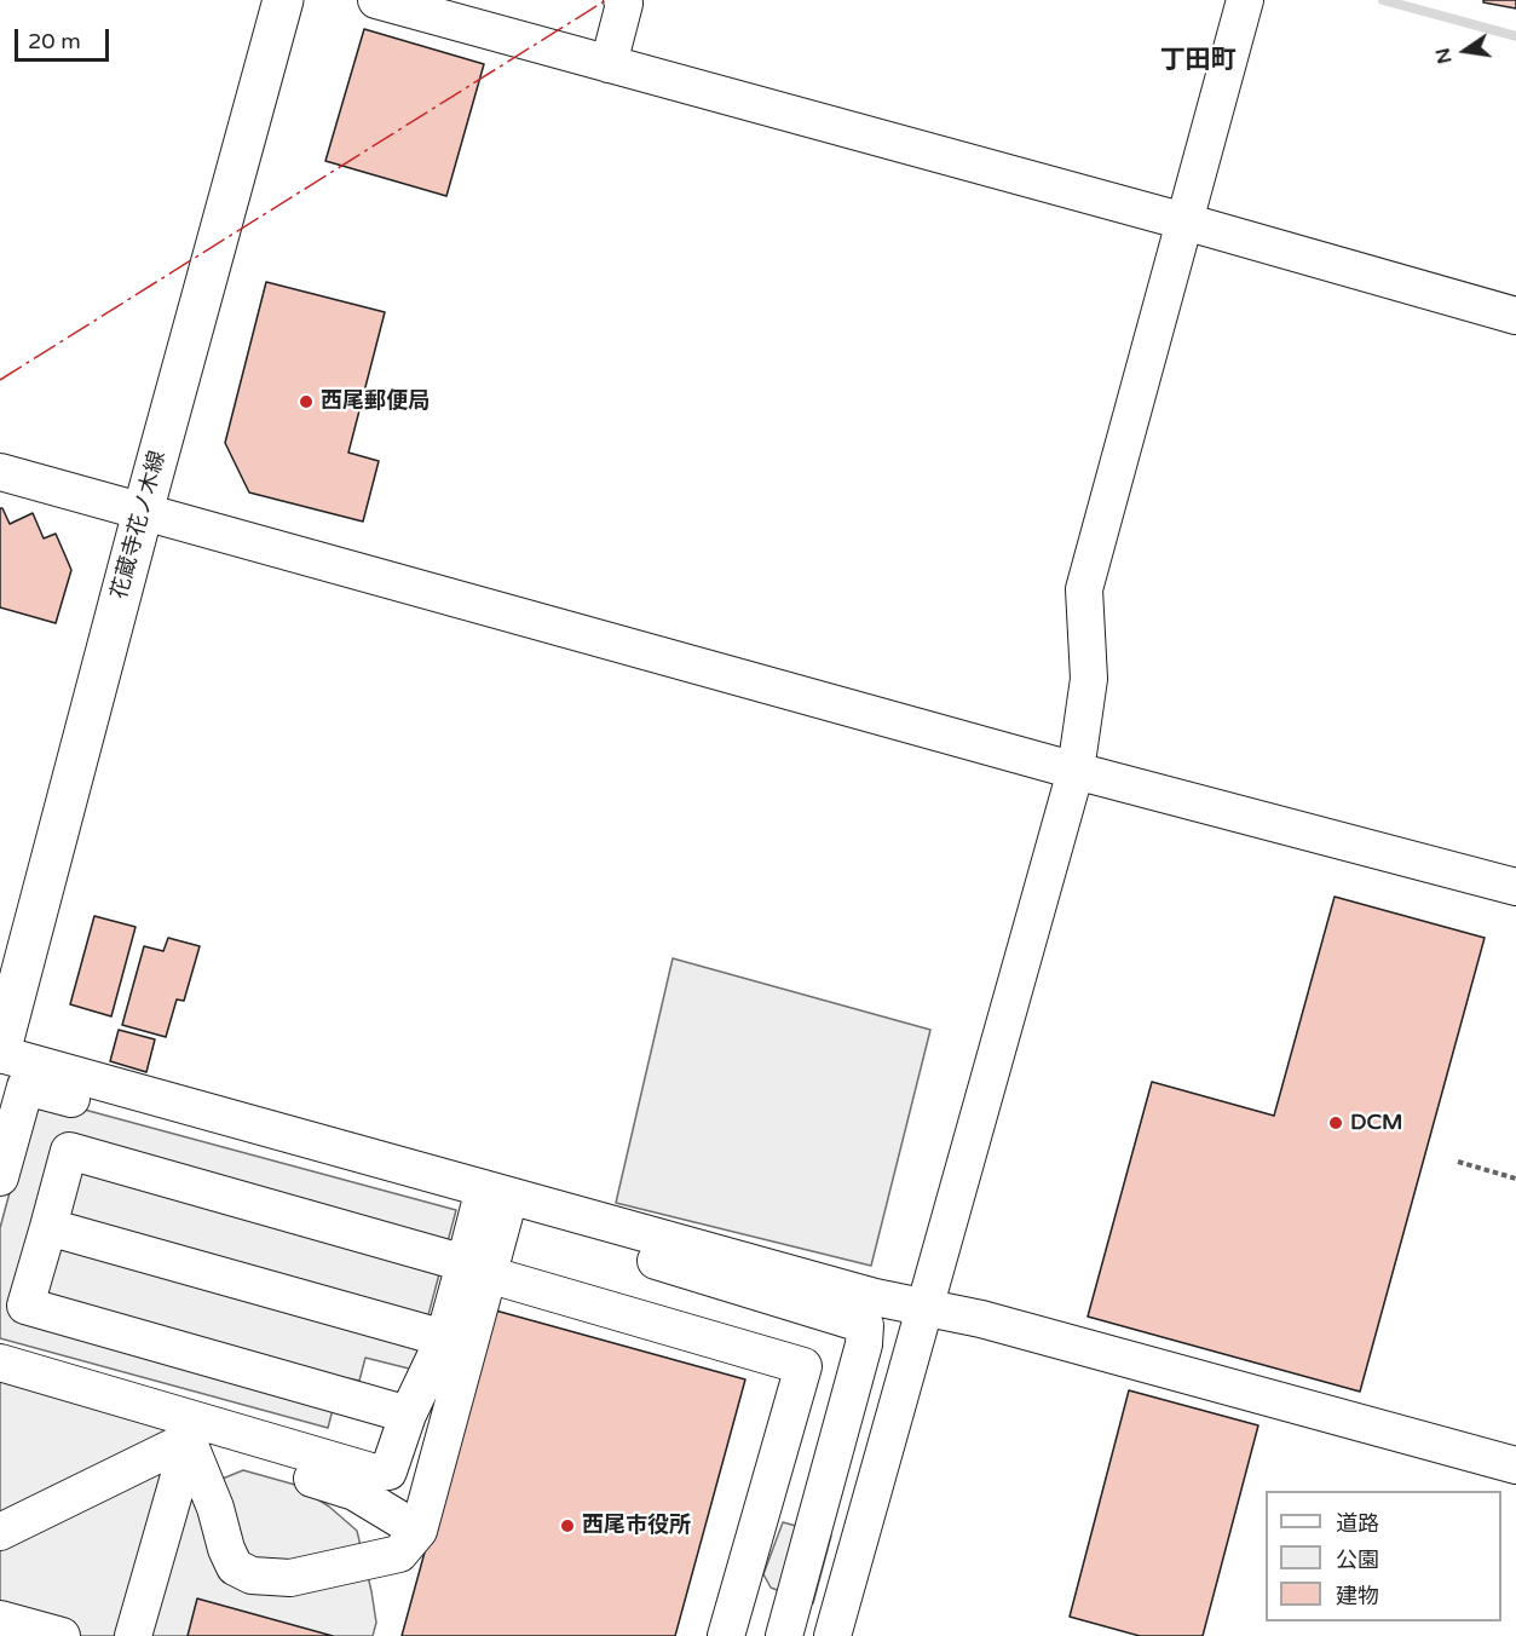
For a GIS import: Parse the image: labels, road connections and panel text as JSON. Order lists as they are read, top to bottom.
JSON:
{
  "streets": {
    "main road": ["花蔵寺花ノ木線"]
  },
  "districts": ["丁田町"],
  "places": ["西尾郵便局", "DCM", "西尾市役所"],
  "legend": ["道路", "公園", "建物"],
  "scale_bar": "20 m",
  "north": "left"
}
